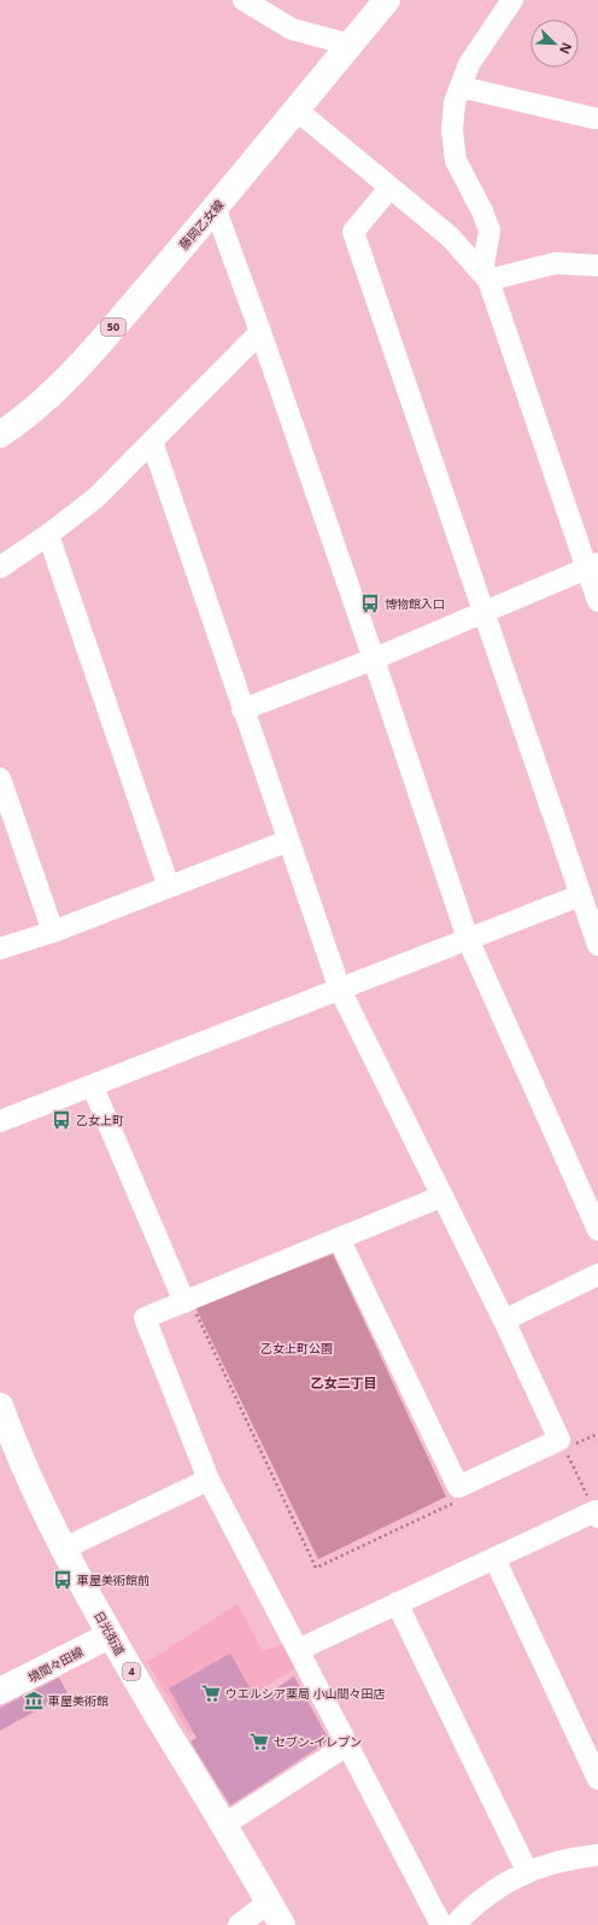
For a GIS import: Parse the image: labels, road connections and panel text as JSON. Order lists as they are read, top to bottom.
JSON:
{
  "streets": {
    "main road": [
      "藤岡乙女線",
      "50",
      "日光街道",
      "境間々田線",
      "4"
    ]
  },
  "crossings": [
    ["日光街道", "境間々田線"]
  ],
  "districts": ["乙女二丁目"],
  "parks": ["乙女上町公園"],
  "places": {
    "bus stop": ["博物館入口", "乙女上町", "車屋美術館前"],
    "supermarket": ["ウエルシア薬局 小山間々田店", "セブン-イレブン"],
    "museum": ["車屋美術館"]
  },
  "north": "bottom right"
}
